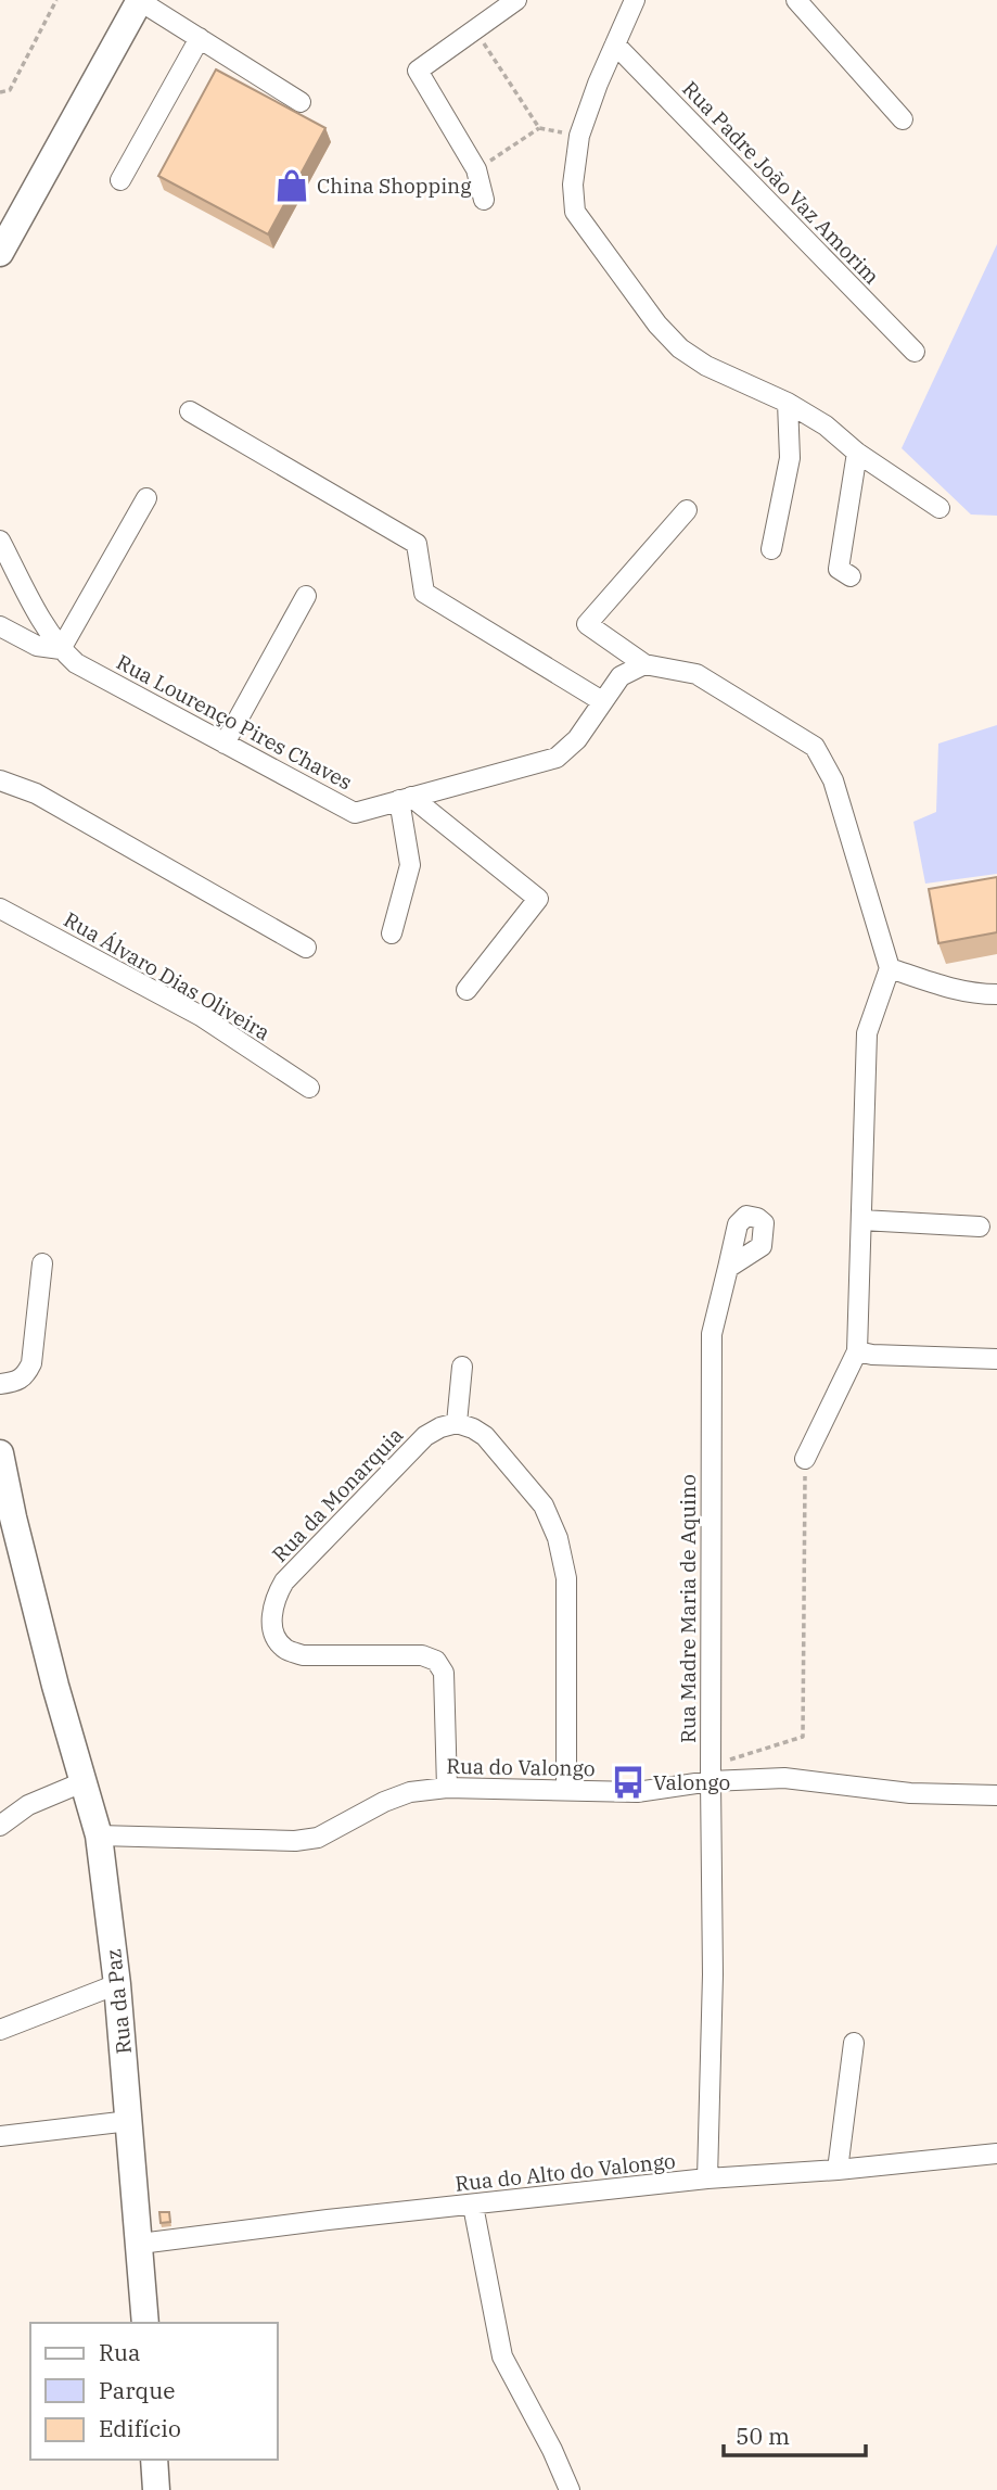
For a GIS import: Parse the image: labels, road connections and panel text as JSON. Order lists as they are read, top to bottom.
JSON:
{
  "streets": {
    "main road": ["Rua da Paz"],
    "street": [
      "Rua Padre João Vaz Amorim",
      "Rua Lourenço Pires Chaves",
      "Rua Álvaro Dias Oliveira",
      "Rua da Monarquia",
      "Rua Madre Maria de Aquino",
      "Rua do Valongo",
      "Rua do Alto do Valongo"
    ]
  },
  "crossings": [
    ["Rua da Monarquia", "Rua do Valongo"],
    ["Rua Madre Maria de Aquino", "Rua do Valongo"],
    ["Rua Madre Maria de Aquino", "Rua do Alto do Valongo"],
    ["Rua do Valongo", "Rua da Paz"],
    ["Rua da Paz", "Rua do Alto do Valongo"]
  ],
  "places": {
    "shop": ["China Shopping"],
    "bus stop": ["Valongo"]
  },
  "legend": ["Rua", "Parque", "Edifício"],
  "scale_bar": "50 m"
}
